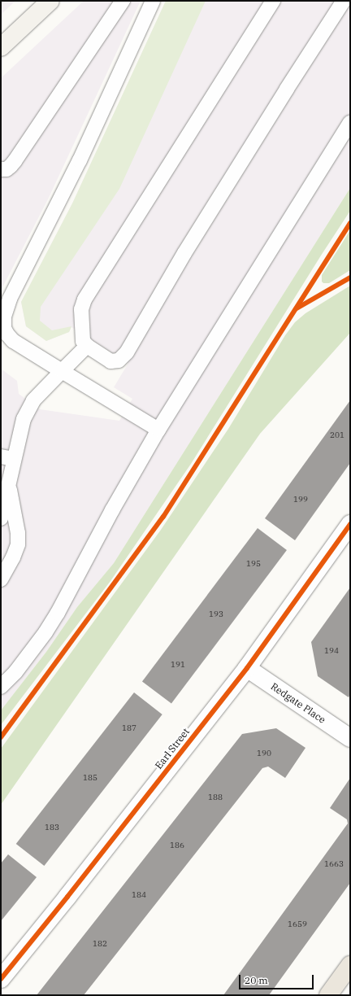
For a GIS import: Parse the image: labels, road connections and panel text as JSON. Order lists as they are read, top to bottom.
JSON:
{
  "streets": {
    "street": ["Redgate Place", "Earl Street"]
  },
  "crossings": [
    ["Redgate Place", "Earl Street"]
  ],
  "house_numbers": [
    "201",
    "199",
    "195",
    "193",
    "194",
    "191",
    "187",
    "190",
    "185",
    "188",
    "183",
    "186",
    "1663",
    "184",
    "1659",
    "182"
  ],
  "scale_bar": "20 m"
}
